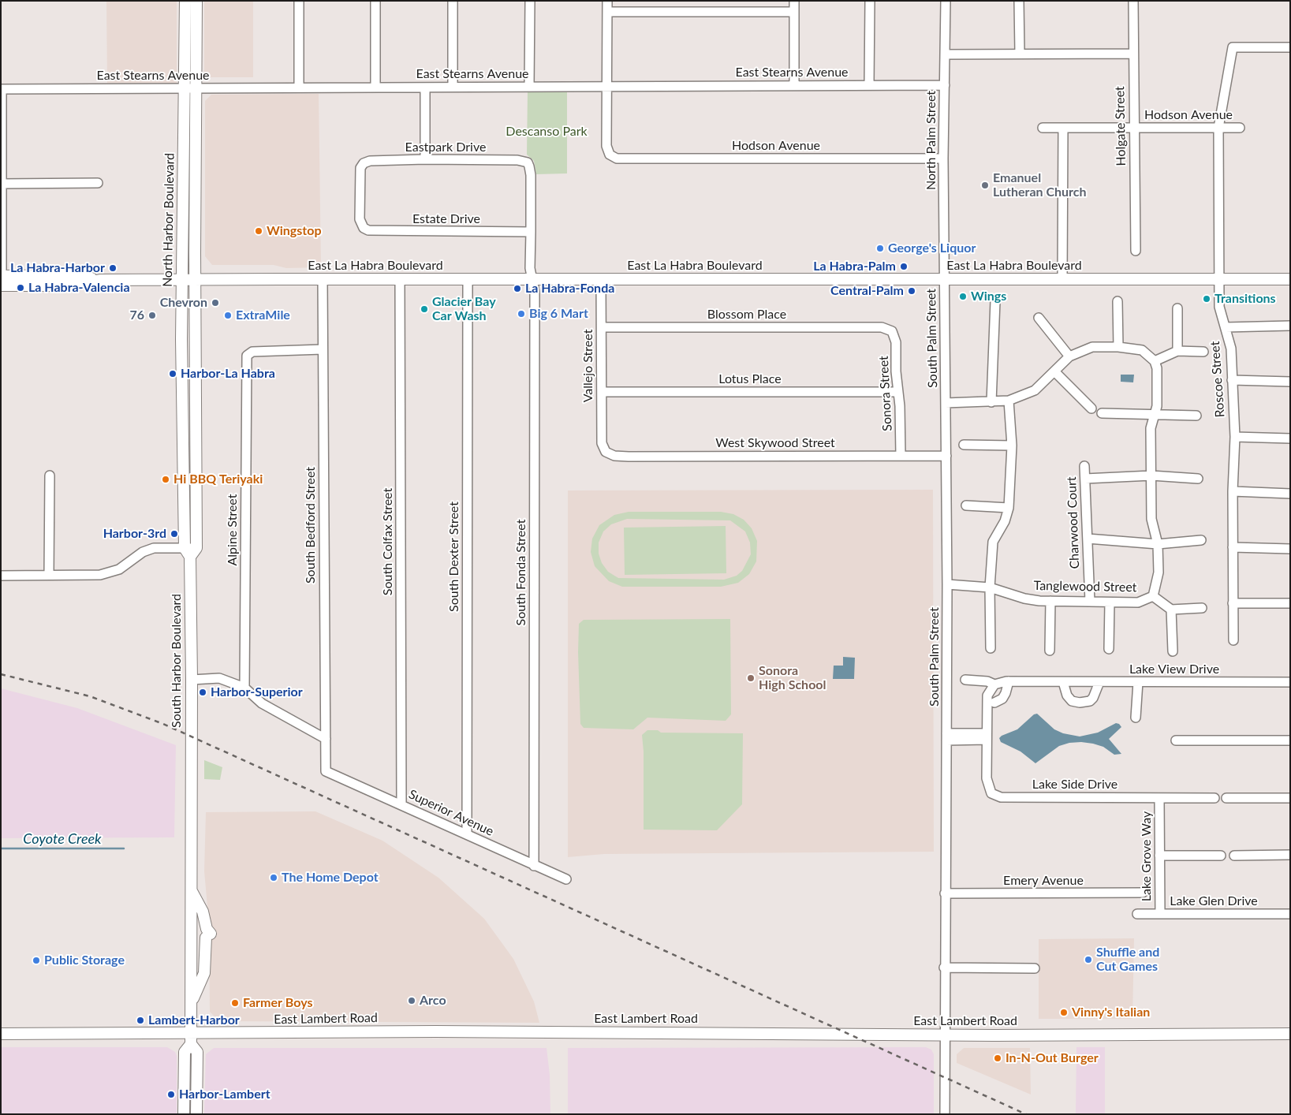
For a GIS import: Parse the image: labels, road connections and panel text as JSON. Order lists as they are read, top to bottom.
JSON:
{
  "streets": {
    "main road": [
      "North Harbor Boulevard",
      "East La Habra Boulevard",
      "South Harbor Boulevard",
      "East Lambert Road"
    ],
    "street": [
      "East Stearns Avenue",
      "Hodson Avenue",
      "Holgate Street",
      "North Palm Street",
      "Eastpark Drive",
      "Estate Drive",
      "Blossom Place",
      "South Palm Street",
      "Vallejo Street",
      "Lotus Place",
      "Roscoe Street",
      "Sonora Street",
      "West Skywood Street",
      "Charwood Court",
      "South Bedford Street",
      "Alpine Street",
      "South Colfax Street",
      "South Dexter Street",
      "South Fonda Street",
      "Tanglewood Street",
      "Lake View Drive",
      "Lake Side Drive",
      "Superior Avenue",
      "Lake Grove Way",
      "Emery Avenue",
      "Lake Glen Drive"
    ]
  },
  "crossings": [
    ["East Stearns Avenue", "Hodson Avenue"],
    ["East Stearns Avenue", "North Palm Street"],
    ["East Stearns Avenue", "North Harbor Boulevard"],
    ["Hodson Avenue", "Holgate Street"],
    ["Hodson Avenue", "North Palm Street"],
    ["Hodson Avenue", "Roscoe Street"],
    ["North Palm Street", "East La Habra Boulevard"],
    ["North Palm Street", "South Palm Street"],
    ["Eastpark Drive", "Estate Drive"],
    ["Eastpark Drive", "South Fonda Street"],
    ["Estate Drive", "South Fonda Street"],
    ["North Harbor Boulevard", "East La Habra Boulevard"],
    ["North Harbor Boulevard", "South Harbor Boulevard"],
    ["East La Habra Boulevard", "South Palm Street"],
    ["East La Habra Boulevard", "Vallejo Street"],
    ["East La Habra Boulevard", "Roscoe Street"],
    ["East La Habra Boulevard", "South Bedford Street"],
    ["East La Habra Boulevard", "South Colfax Street"],
    ["East La Habra Boulevard", "South Dexter Street"],
    ["East La Habra Boulevard", "South Fonda Street"],
    ["East La Habra Boulevard", "South Harbor Boulevard"],
    ["Blossom Place", "Vallejo Street"],
    ["Blossom Place", "Sonora Street"],
    ["South Palm Street", "West Skywood Street"],
    ["South Palm Street", "Tanglewood Street"],
    ["South Palm Street", "Emery Avenue"],
    ["South Palm Street", "East Lambert Road"],
    ["Vallejo Street", "Lotus Place"],
    ["Vallejo Street", "West Skywood Street"],
    ["Lotus Place", "Sonora Street"],
    ["Sonora Street", "West Skywood Street"],
    ["Charwood Court", "Tanglewood Street"],
    ["South Bedford Street", "Alpine Street"],
    ["South Bedford Street", "Superior Avenue"],
    ["South Colfax Street", "Superior Avenue"],
    ["South Dexter Street", "Superior Avenue"],
    ["South Fonda Street", "Superior Avenue"],
    ["South Harbor Boulevard", "East Lambert Road"],
    ["Lake Side Drive", "Lake Grove Way"],
    ["Lake Grove Way", "Lake Glen Drive"]
  ],
  "water": ["Coyote Creek"],
  "parks": ["Descanso Park"],
  "places": [
    "Emanuel Lutheran Church",
    "Wingstop",
    "George's Liquor",
    "La Habra-Palm",
    "La Habra-Harbor",
    "La Habra-Valencia",
    "La Habra-Fonda",
    "Central-Palm",
    "Wings",
    "Transitions",
    "Chevron",
    "Glacier Bay Car Wash",
    "Big 6 Mart",
    "76",
    "ExtraMile",
    "Harbor-La Habra",
    "Hi BBQ Teriyaki",
    "Harbor-3rd",
    "Sonora High School",
    "Harbor-Superior",
    "The Home Depot",
    "Shuffle and Cut Games",
    "Public Storage",
    "Arco",
    "Farmer Boys",
    "Vinny's Italian",
    "Lambert-Harbor",
    "In-N-Out Burger",
    "Harbor-Lambert"
  ]
}
